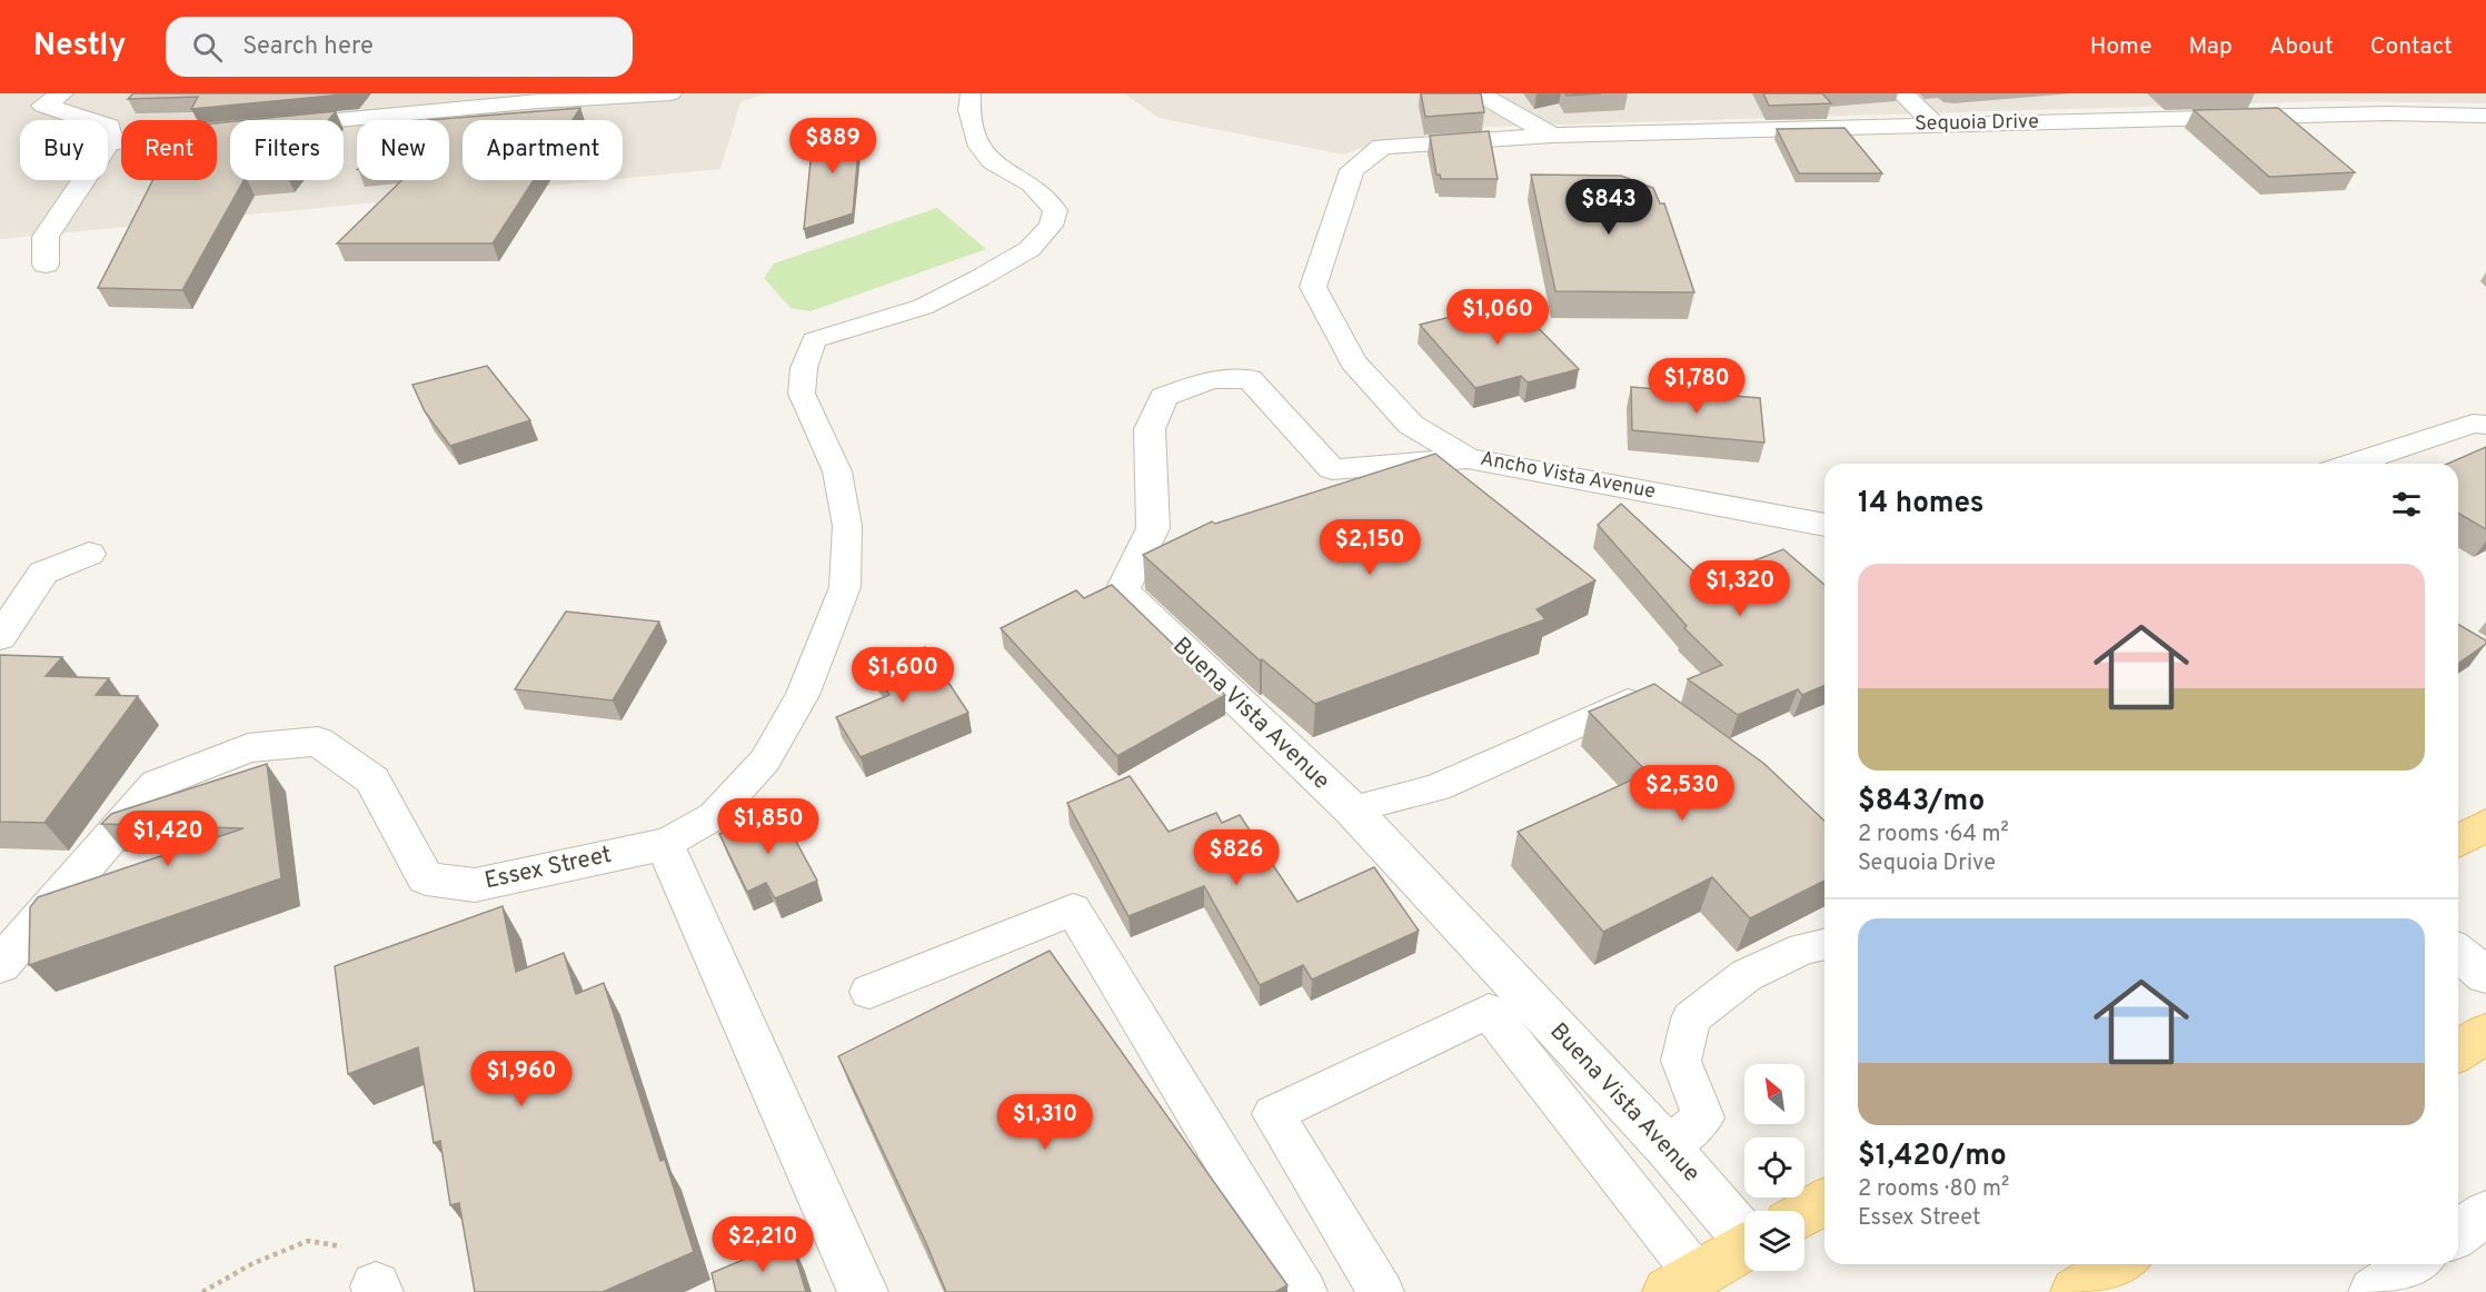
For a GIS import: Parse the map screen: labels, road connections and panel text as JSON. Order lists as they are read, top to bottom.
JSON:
{
  "streets": {
    "street": [
      "Sequoia Drive",
      "Ancho Vista Avenue",
      "Buena Vista Avenue",
      "Essex Street"
    ]
  },
  "crossings": [
    ["Sequoia Drive", "Ancho Vista Avenue"],
    ["Ancho Vista Avenue", "Buena Vista Avenue"]
  ],
  "north": "top left",
  "page": {
    "header": "Nestly",
    "search": "Search here",
    "nav": [
      "Home",
      "Map",
      "About",
      "Contact"
    ],
    "price": [
      "$889",
      "$843",
      "$1,060",
      "$1,780",
      "$2,150",
      "$1,320",
      "$1,600",
      "$2,530",
      "$1,850",
      "$1,420",
      "$826",
      "$1,960",
      "$1,310",
      "$2,210"
    ],
    "chip": [
      "Buy",
      "Rent",
      "Filters",
      "New",
      "Apartment"
    ],
    "heading": "14 homes",
    "list": [
      {
        "name": "$843/mo",
        "note": "2 rooms · 64 m² · Sequoia Drive"
      },
      {
        "name": "$1,420/mo",
        "note": "2 rooms · 80 m² · Essex Street"
      }
    ]
  }
}
